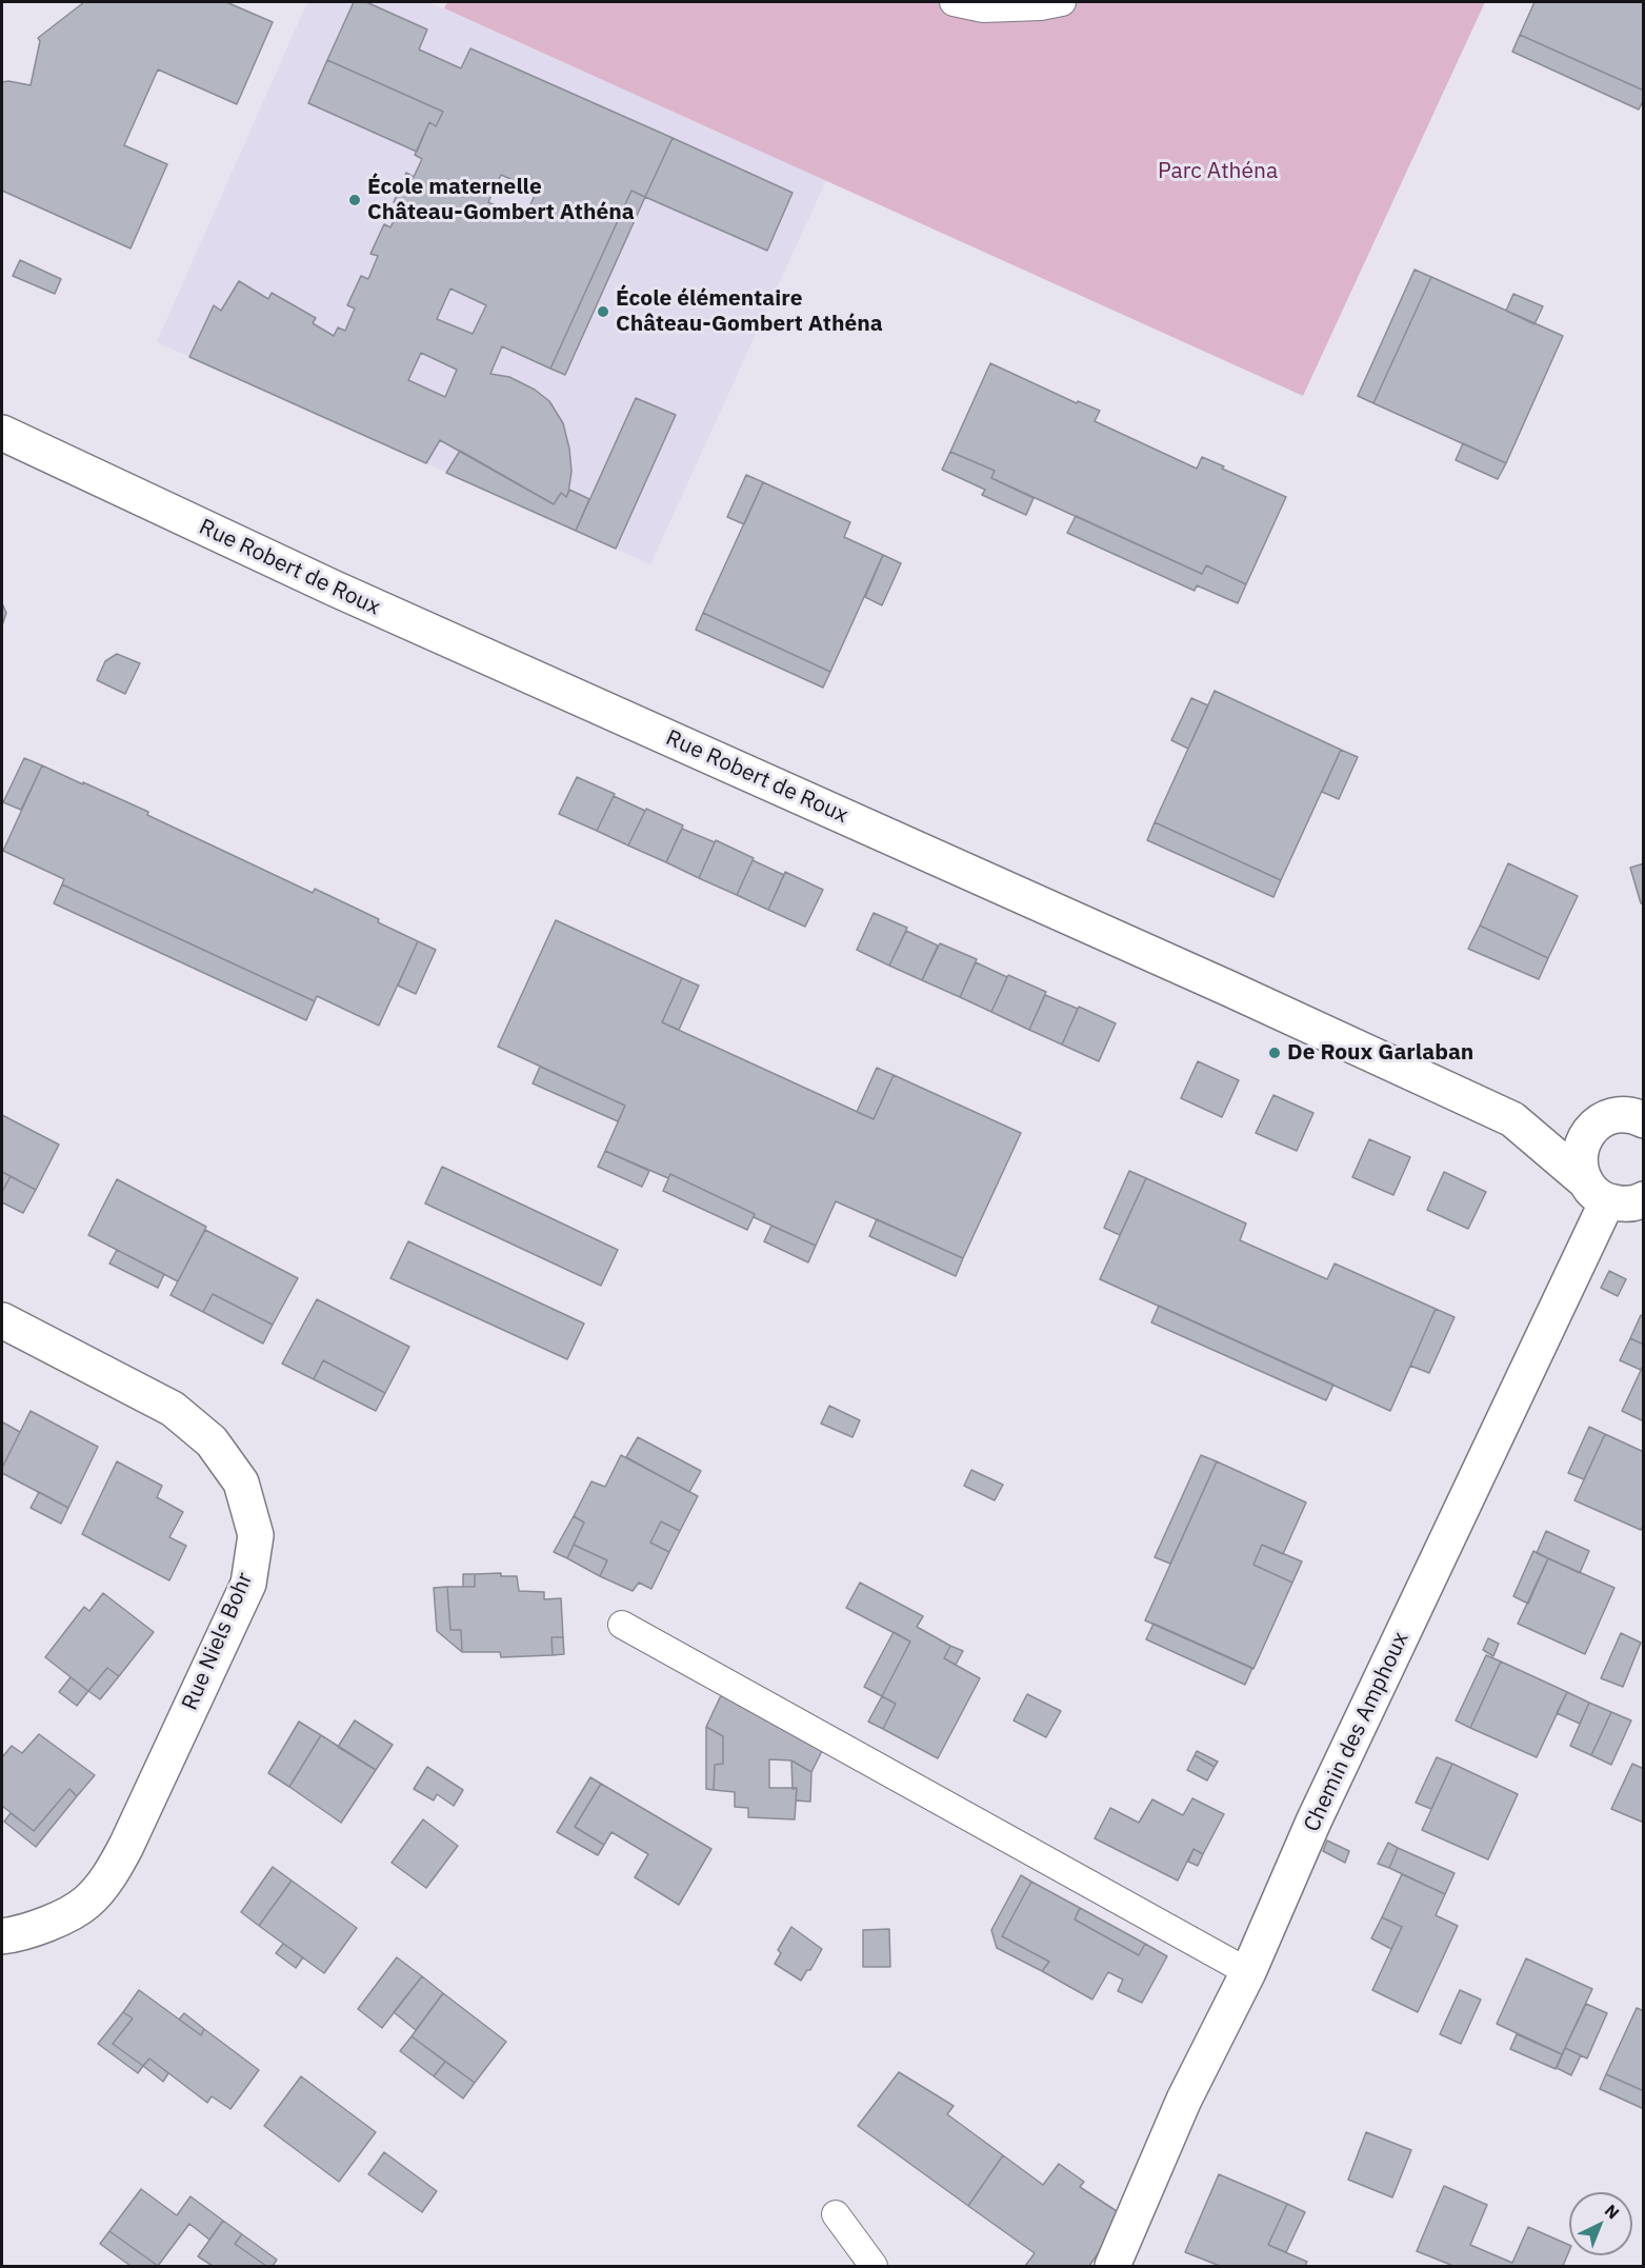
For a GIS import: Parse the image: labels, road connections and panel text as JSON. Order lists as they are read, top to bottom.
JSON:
{
  "streets": {
    "street": ["Rue Robert de Roux", "Rue Niels Bohr", "Chemin des Amphoux"]
  },
  "crossings": [
    ["Rue Robert de Roux", "Chemin des Amphoux"]
  ],
  "parks": ["Parc Athéna"],
  "places": ["École maternelle Château-Gombert Athéna", "École élémentaire Château-Gombert Athéna", "De Roux Garlaban"],
  "north": "top right"
}
